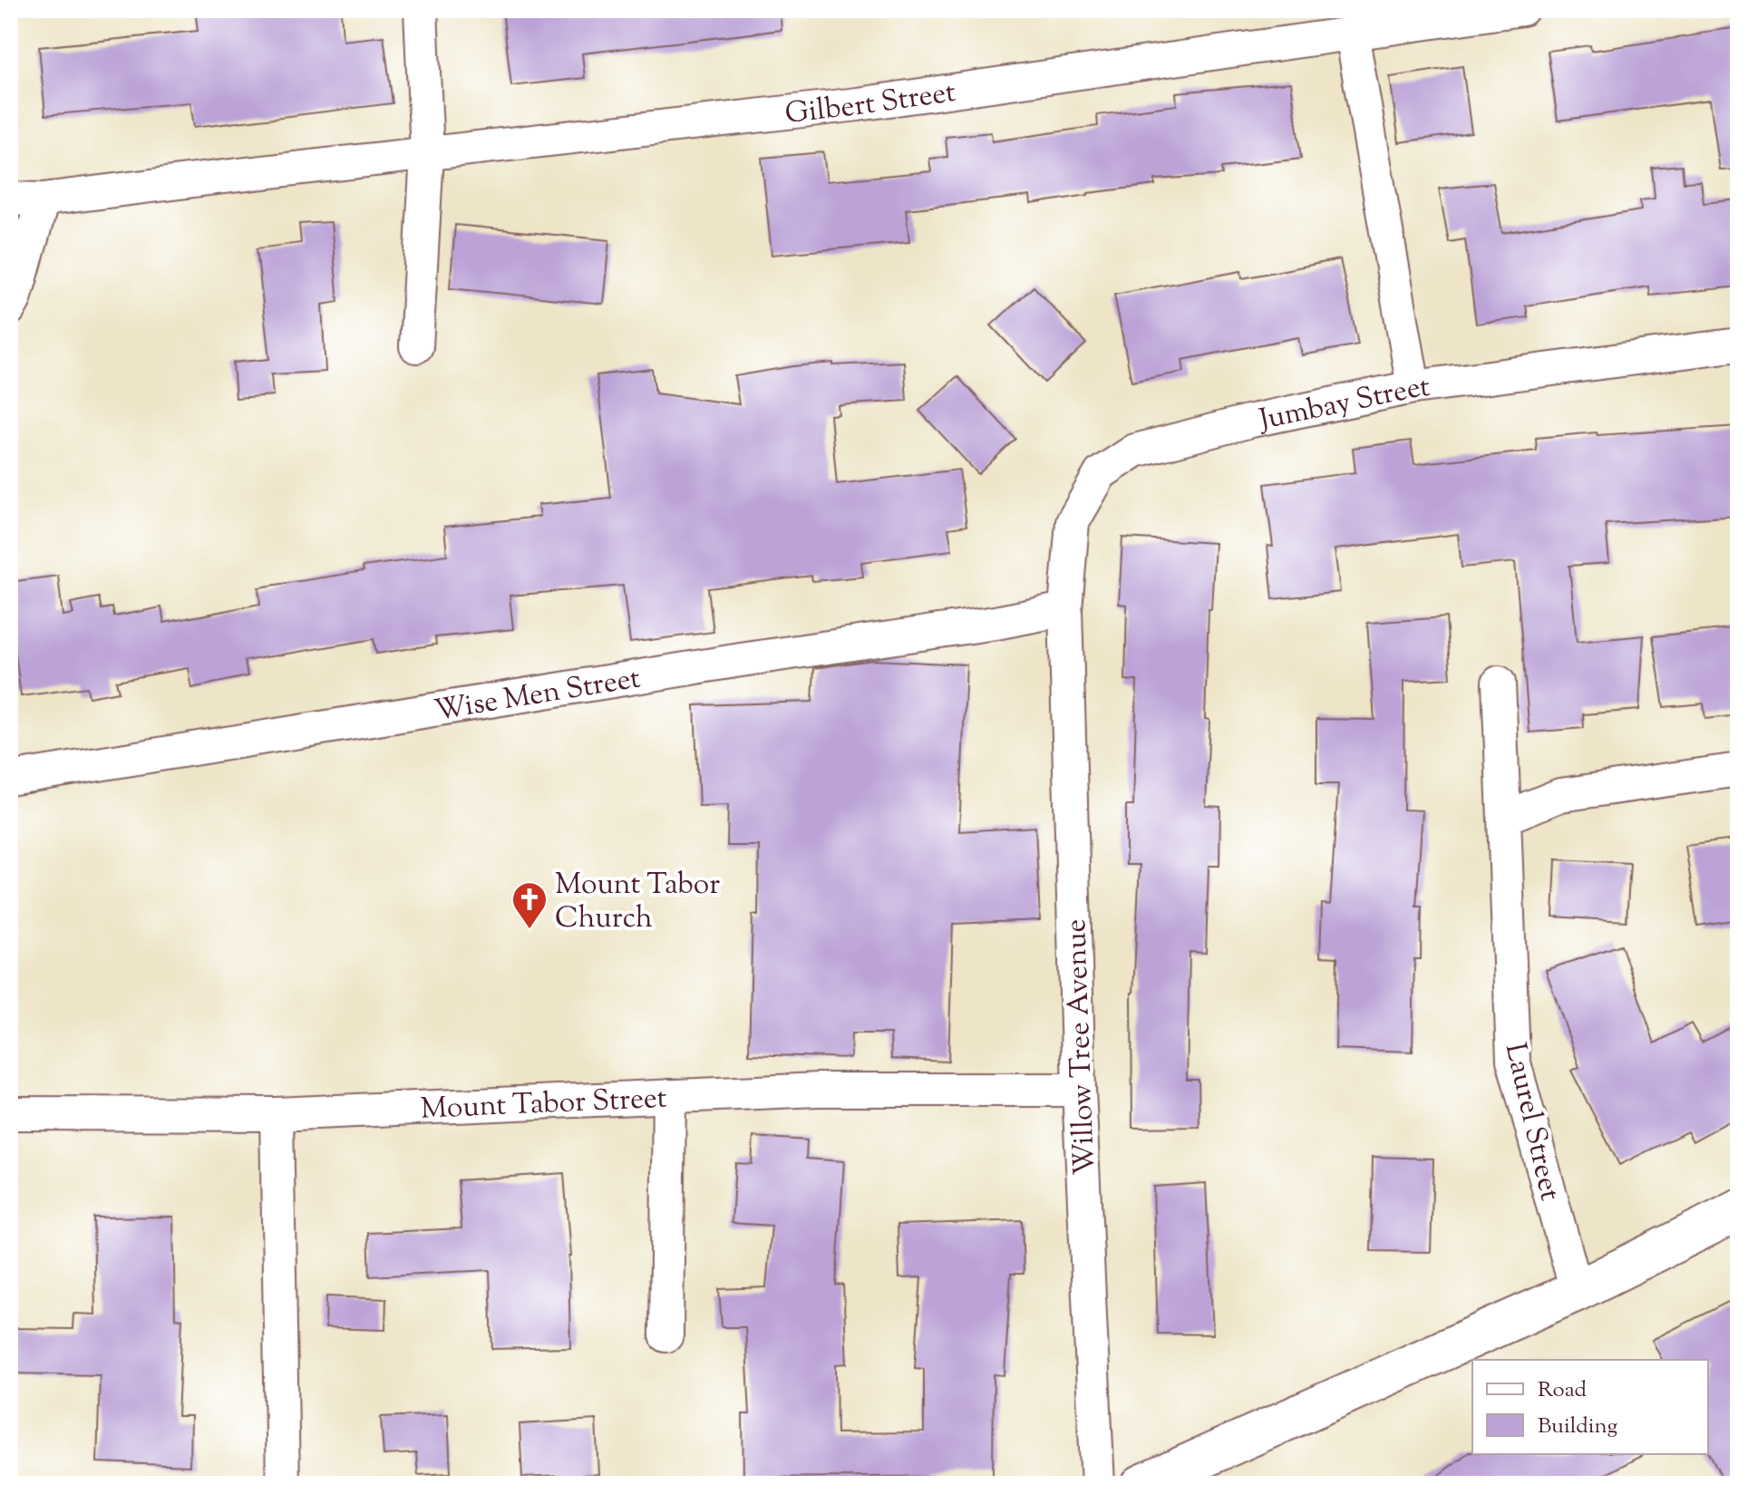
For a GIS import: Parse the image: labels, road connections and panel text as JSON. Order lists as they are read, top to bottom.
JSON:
{
  "streets": {
    "street": [
      "Gilbert Street",
      "Jumbay Street",
      "Wise Men Street",
      "Willow Tree Avenue",
      "Mount Tabor Street",
      "Laurel Street"
    ]
  },
  "crossings": [
    ["Jumbay Street", "Wise Men Street"],
    ["Jumbay Street", "Willow Tree Avenue"],
    ["Wise Men Street", "Willow Tree Avenue"],
    ["Willow Tree Avenue", "Mount Tabor Street"]
  ],
  "places": {
    "church": ["Mount Tabor Church"]
  },
  "legend": ["Road", "Building"]
}
